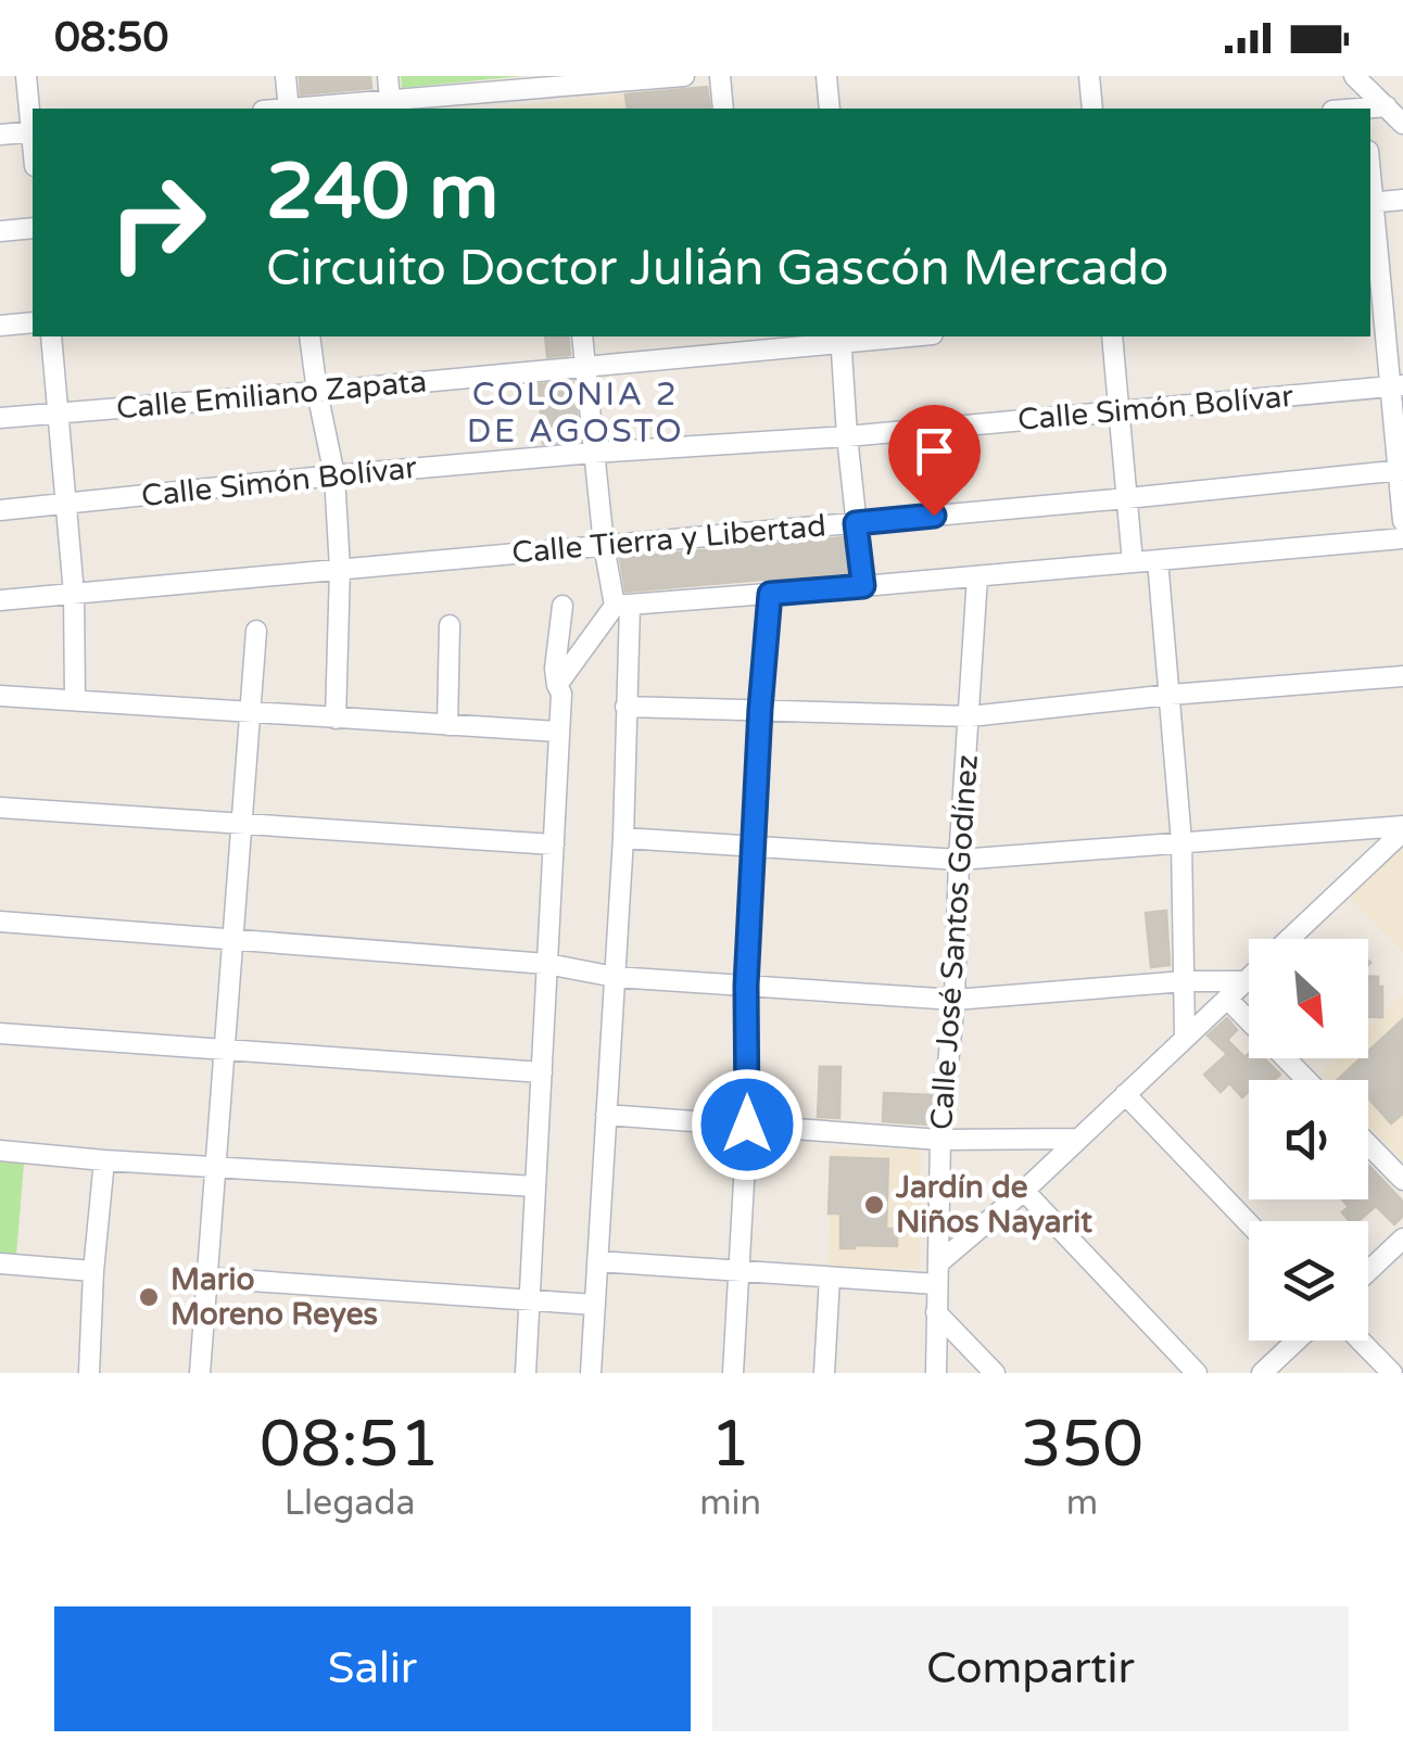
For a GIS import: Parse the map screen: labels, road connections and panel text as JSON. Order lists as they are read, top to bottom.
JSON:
{
  "streets": {
    "street": [
      "Calle Emiliano Zapata",
      "Calle Simón Bolívar",
      "Calle Tierra y Libertad",
      "Calle José Santos Godínez"
    ]
  },
  "districts": ["COLONIA 2 DE AGOSTO"],
  "places": ["Jardín de Niños Nayarit", "Mario Moreno Reyes"],
  "north": "bottom right",
  "page": {
    "status": "08:50",
    "turn": ["240 m", "Circuito Doctor Julián Gascón Mercado"],
    "eta": [
      "08:51",
      "Llegada",
      "1",
      "min",
      "350",
      "m"
    ],
    "buttons": ["Salir", "Compartir"]
  }
}
